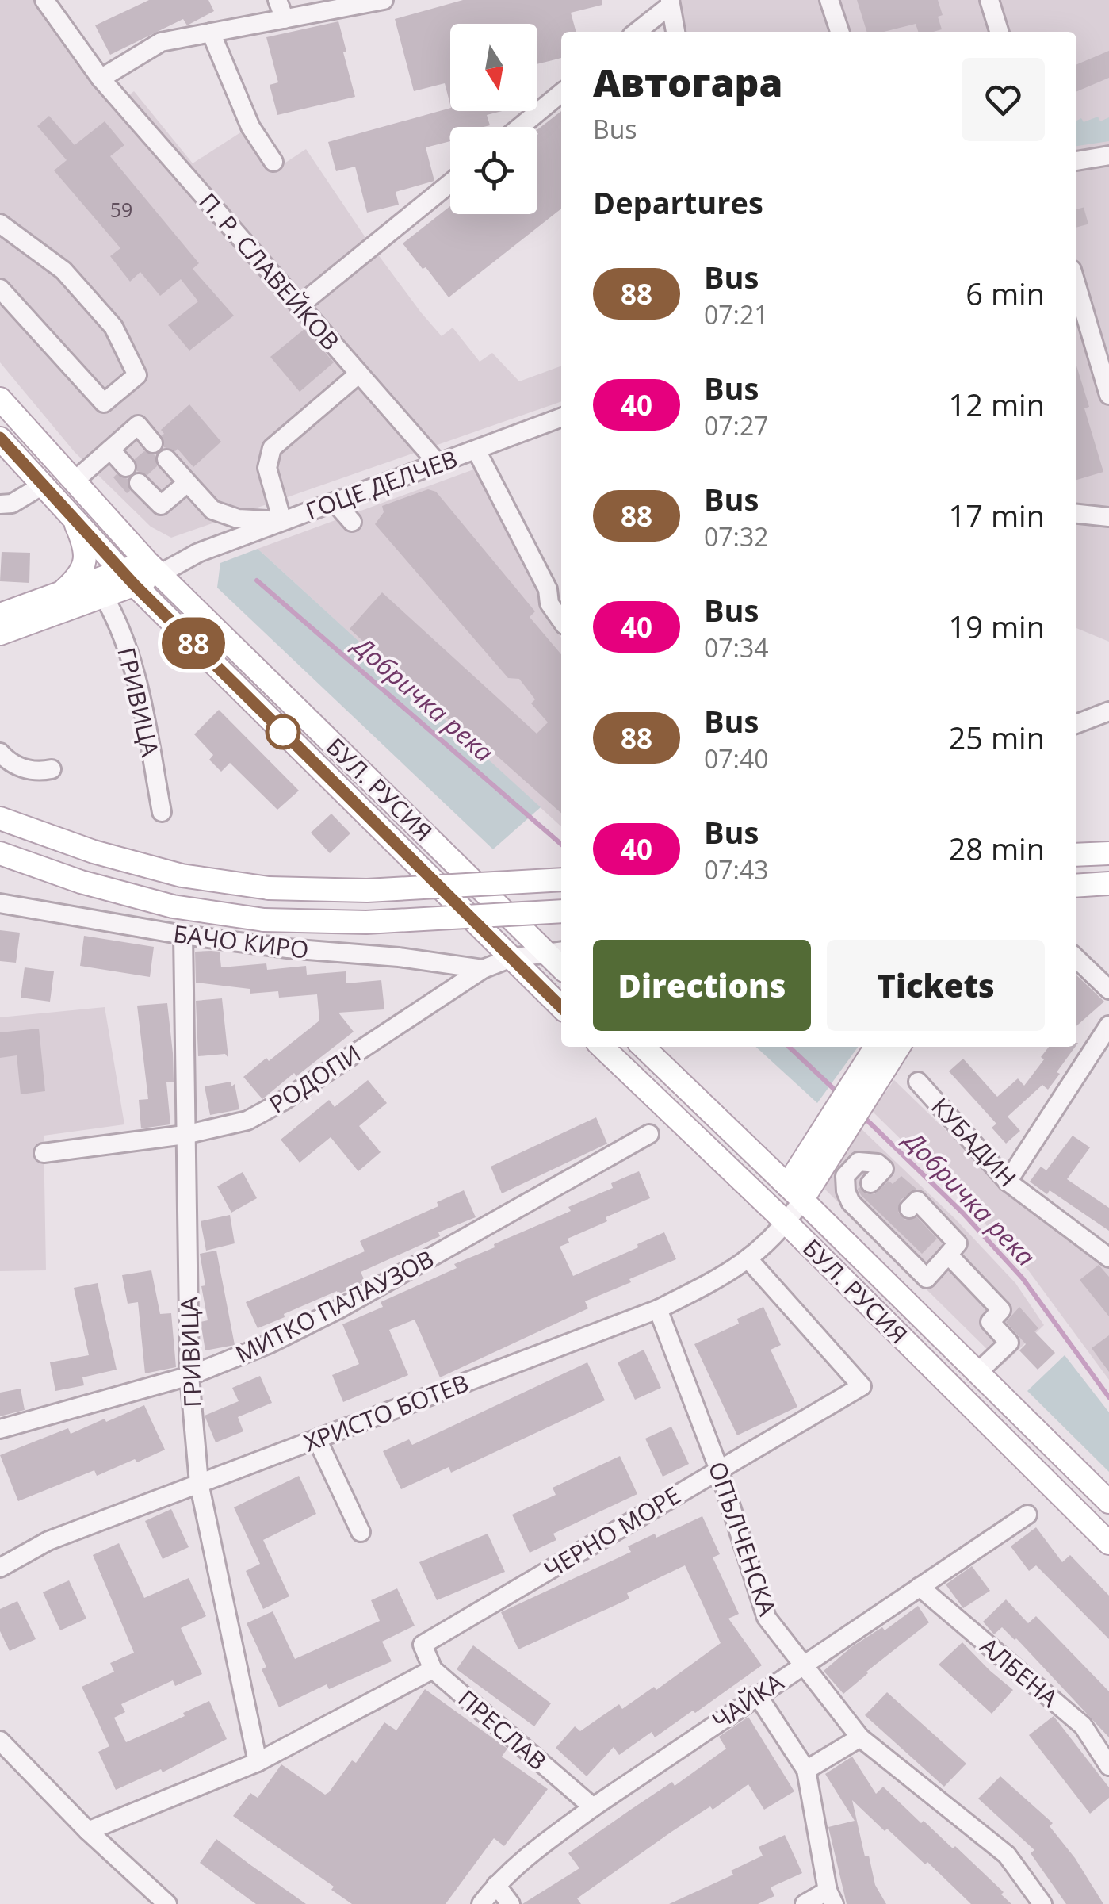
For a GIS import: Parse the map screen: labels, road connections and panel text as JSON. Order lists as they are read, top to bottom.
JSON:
{
  "streets": {
    "main road": ["БУЛ. РУСИЯ"],
    "street": [
      "П. Р. СЛАВЕЙКОВ",
      "ГОЦЕ ДЕЛЧЕВ",
      "ГРИВИЦА",
      "БАЧО КИРО",
      "РОДОПИ",
      "КУБАДИН",
      "МИТКО ПАЛАУЗОВ",
      "ХРИСТО БОТЕВ",
      "ЧЕРНО МОРЕ",
      "ОПЪЛЧЕНСКА",
      "АЛБЕНА",
      "ЧАЙКА",
      "ПРЕСЛАВ"
    ]
  },
  "crossings": [
    ["П. Р. СЛАВЕЙКОВ", "ГОЦЕ ДЕЛЧЕВ"],
    ["ГОЦЕ ДЕЛЧЕВ", "БУЛ. РУСИЯ"],
    ["ГРИВИЦА", "БАЧО КИРО"],
    ["ГРИВИЦА", "РОДОПИ"],
    ["ГРИВИЦА", "МИТКО ПАЛАУЗОВ"],
    ["ГРИВИЦА", "ХРИСТО БОТЕВ"],
    ["БУЛ. РУСИЯ", "РОДОПИ"],
    ["БУЛ. РУСИЯ", "ХРИСТО БОТЕВ"],
    ["БАЧО КИРО", "РОДОПИ"],
    ["ХРИСТО БОТЕВ", "ЧЕРНО МОРЕ"],
    ["ХРИСТО БОТЕВ", "ОПЪЛЧЕНСКА"],
    ["ЧЕРНО МОРЕ", "ОПЪЛЧЕНСКА"],
    ["ЧЕРНО МОРЕ", "ПРЕСЛАВ"],
    ["ОПЪЛЧЕНСКА", "ЧАЙКА"],
    ["АЛБЕНА", "ЧАЙКА"],
    ["ЧАЙКА", "ПРЕСЛАВ"]
  ],
  "water": ["Добричка река"],
  "lines": ["bus line 88"],
  "house_numbers": ["59"],
  "north": "bottom",
  "page": {
    "on_map": "88",
    "heading": [
      ["Aвтогара", "Bus"],
      "Departures"
    ],
    "list": [
      {
        "mark": "88",
        "name": "Bus",
        "note": "07:21",
        "value": "6 min"
      },
      {
        "mark": "40",
        "name": "Bus",
        "note": "07:27",
        "value": "12 min"
      },
      {
        "mark": "88",
        "name": "Bus",
        "note": "07:32",
        "value": "17 min"
      },
      {
        "mark": "40",
        "name": "Bus",
        "note": "07:34",
        "value": "19 min"
      },
      {
        "mark": "88",
        "name": "Bus",
        "note": "07:40",
        "value": "25 min"
      },
      {
        "mark": "40",
        "name": "Bus",
        "note": "07:43",
        "value": "28 min"
      }
    ],
    "buttons": ["Directions", "Tickets"]
  }
}
